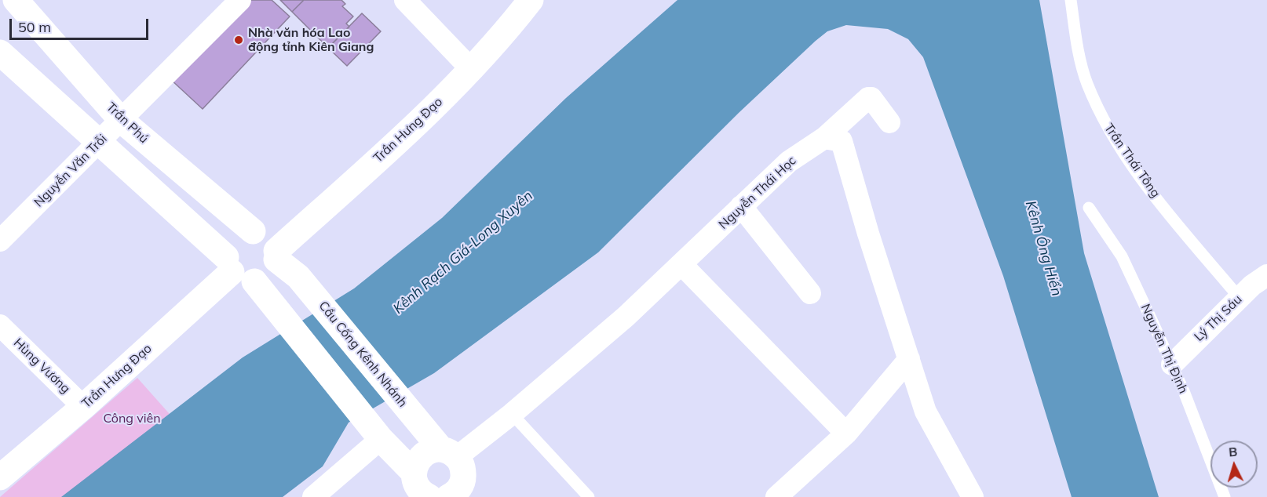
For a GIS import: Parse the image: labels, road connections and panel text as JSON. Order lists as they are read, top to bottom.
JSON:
{
  "streets": {
    "main road": ["Trần Phú", "Trần Hưng Đạo", "Cầu Cống Kênh Nhánh"],
    "street": [
      "Nguyễn Văn Trỗi",
      "Nguyễn Thái Học",
      "Lý Thị Sáu",
      "Hùng Vương"
    ],
    "lane": ["Trần Thái Tông", "Nguyễn Thị Định"]
  },
  "crossings": [
    ["Trần Phú", "Trần Hưng Đạo"],
    ["Trần Phú", "Nguyễn Văn Trỗi"],
    ["Trần Phú", "Cầu Cống Kênh Nhánh"],
    ["Trần Hưng Đạo", "Cầu Cống Kênh Nhánh"],
    ["Trần Hưng Đạo", "Hùng Vương"],
    ["Trần Thái Tông", "Lý Thị Sáu"],
    ["Nguyễn Thái Học", "Cầu Cống Kênh Nhánh"],
    ["Lý Thị Sáu", "Nguyễn Thị Định"]
  ],
  "water": ["Kênh Ông Hiển", "Kênh Rạch Giá-Long Xuyên"],
  "parks": ["Công viên"],
  "places": ["Nhà văn hóa Lao động tỉnh Kiên Giang"],
  "scale_bar": "50 m",
  "north": "top"
}
